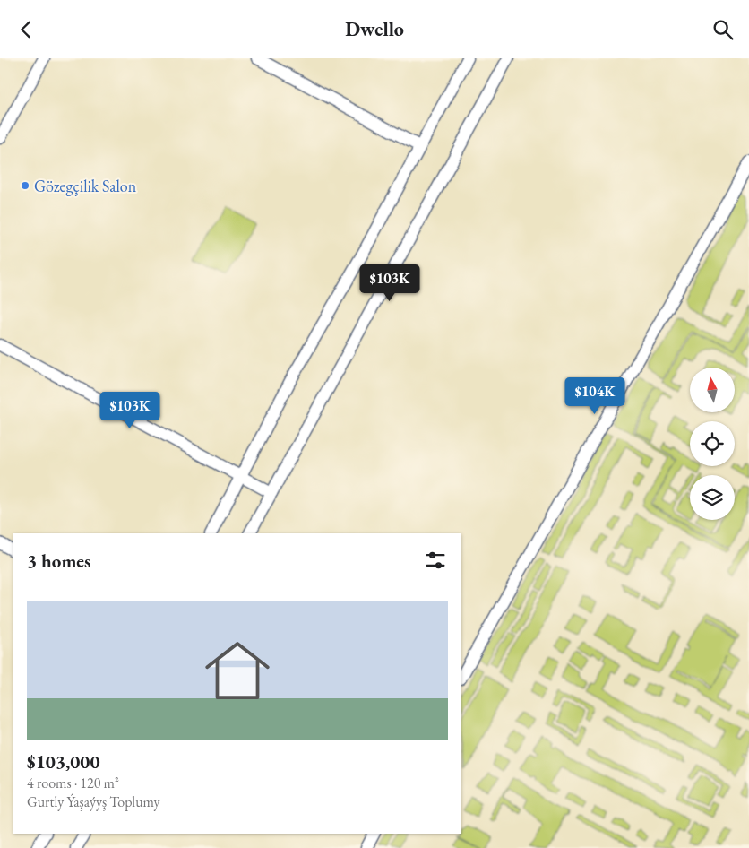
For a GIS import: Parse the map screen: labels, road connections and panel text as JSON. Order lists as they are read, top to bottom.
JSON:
{
  "places": ["Gözegçilik Salon"],
  "north": "top",
  "page": {
    "header": "Dwello",
    "price": ["$103K", "$104K", "$103K"],
    "heading": "3 homes",
    "list": [
      {
        "name": "$103,000",
        "note": "4 rooms · 120 m² · Gurtly Ýaşaýyş Toplumy"
      }
    ]
  }
}
